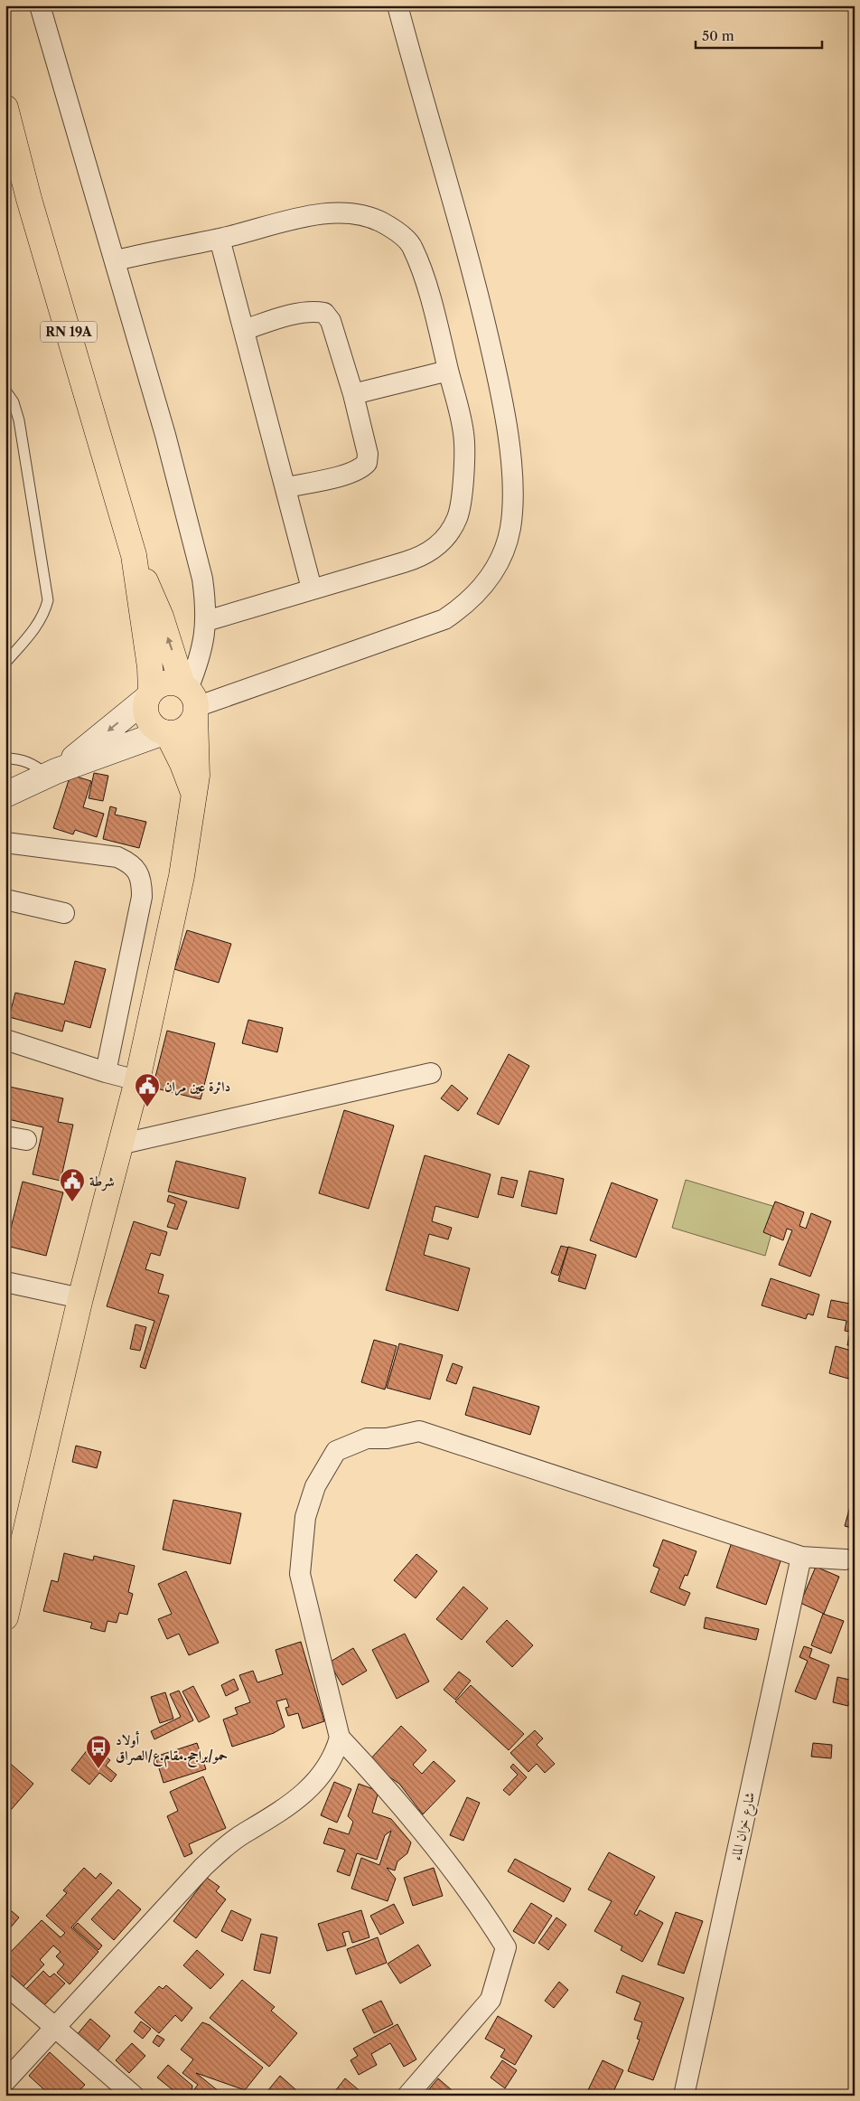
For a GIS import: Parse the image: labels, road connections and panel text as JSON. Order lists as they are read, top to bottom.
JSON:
{
  "streets": {
    "main road": ["RN 19A"],
    "street": ["شارع خزان الماء"]
  },
  "places": {
    "public building": ["دائرة عين مران", "شرطة"],
    "bus stop": ["أولاد حمو/براجح.مقام.ع/الصراق"]
  },
  "scale_bar": "50 m"
}
